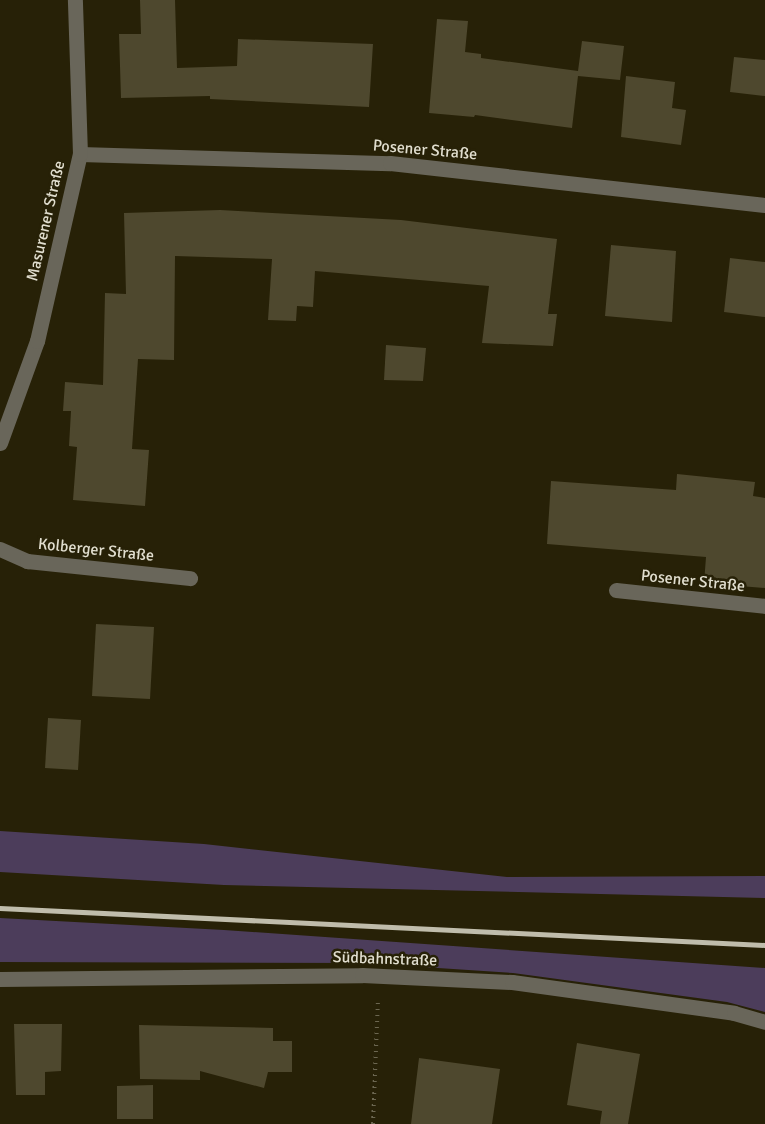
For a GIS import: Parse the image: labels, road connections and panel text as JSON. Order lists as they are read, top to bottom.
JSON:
{
  "streets": {
    "street": [
      "Posener Straße",
      "Masurener Straße",
      "Kolberger Straße",
      "Südbahnstraße"
    ]
  },
  "crossings": [
    ["Posener Straße", "Masurener Straße"]
  ]
}
